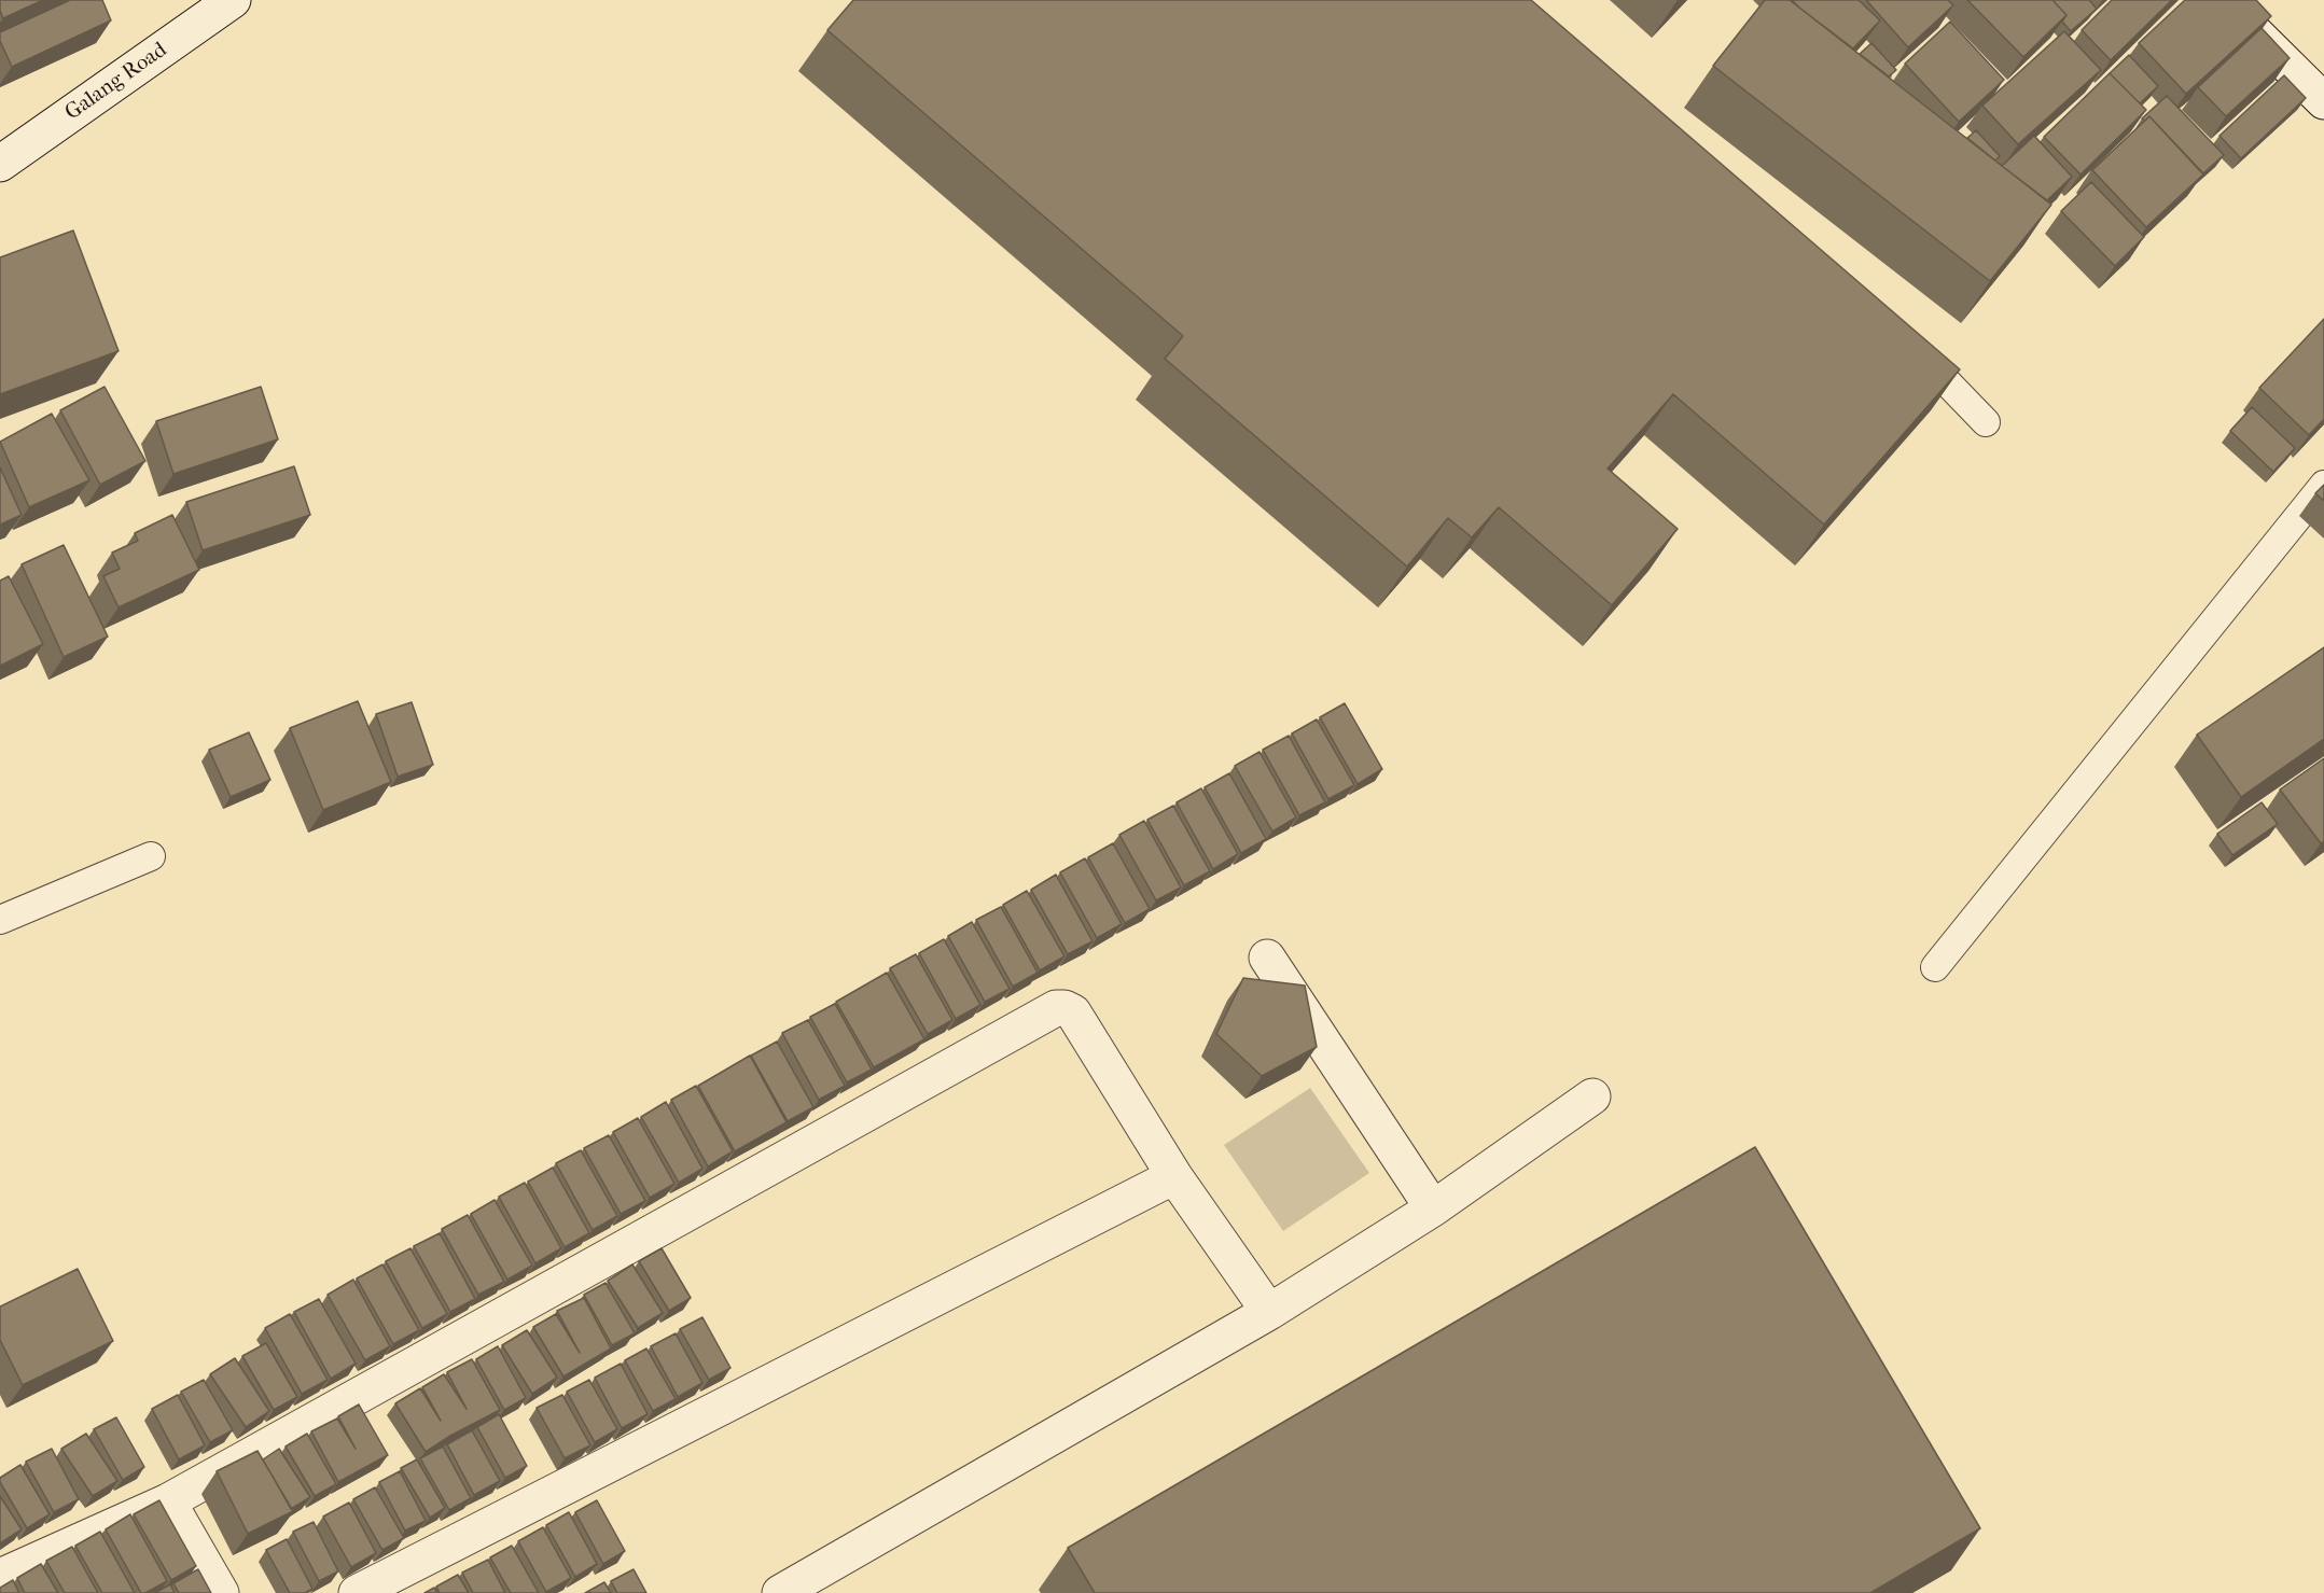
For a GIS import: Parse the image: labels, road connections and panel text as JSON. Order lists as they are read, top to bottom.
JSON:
{
  "streets": {
    "street": ["Galang Road"]
  }
}
